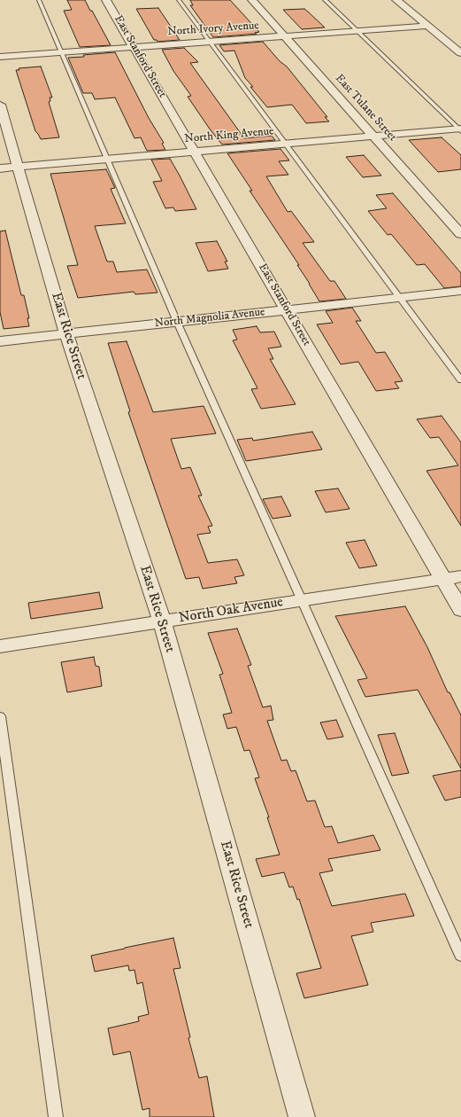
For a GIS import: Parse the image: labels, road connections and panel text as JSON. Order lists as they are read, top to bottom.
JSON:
{
  "streets": {
    "street": [
      "North Ivory Avenue",
      "East Stanford Street",
      "East Tulane Street",
      "North King Avenue",
      "North Magnolia Avenue",
      "East Rice Street",
      "North Oak Avenue"
    ]
  },
  "crossings": [
    ["North Ivory Avenue", "East Stanford Street"],
    ["North Ivory Avenue", "East Tulane Street"],
    ["East Stanford Street", "North King Avenue"],
    ["East Stanford Street", "North Magnolia Avenue"],
    ["East Stanford Street", "North Oak Avenue"],
    ["East Tulane Street", "North King Avenue"],
    ["North King Avenue", "East Rice Street"],
    ["North Magnolia Avenue", "East Rice Street"],
    ["East Rice Street", "North Oak Avenue"]
  ]
}
